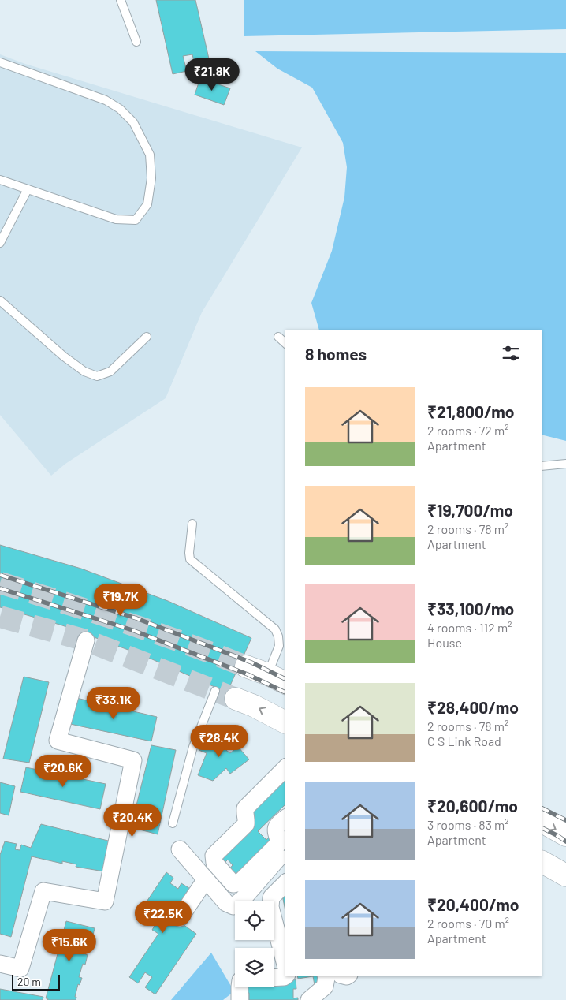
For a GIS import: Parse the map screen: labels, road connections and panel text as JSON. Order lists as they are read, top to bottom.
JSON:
{
  "scale_bar": "20 m",
  "page": {
    "price": [
      "₹21.8K",
      "₹19.7K",
      "₹33.1K",
      "₹28.4K",
      "₹20.6K",
      "₹20.4K",
      "₹22.5K",
      "₹15.6K"
    ],
    "heading": "8 homes",
    "list": [
      {
        "name": "₹21,800/mo",
        "note": "2 rooms · 72 m² · Apartment"
      },
      {
        "name": "₹19,700/mo",
        "note": "2 rooms · 78 m² · Apartment"
      },
      {
        "name": "₹33,100/mo",
        "note": "4 rooms · 112 m² · House"
      },
      {
        "name": "₹28,400/mo",
        "note": "2 rooms · 78 m² · C S Link Road"
      },
      {
        "name": "₹20,600/mo",
        "note": "3 rooms · 83 m² · Apartment"
      },
      {
        "name": "₹20,400/mo",
        "note": "2 rooms · 70 m² · Apartment"
      }
    ],
    "scale": "20 m"
  }
}
